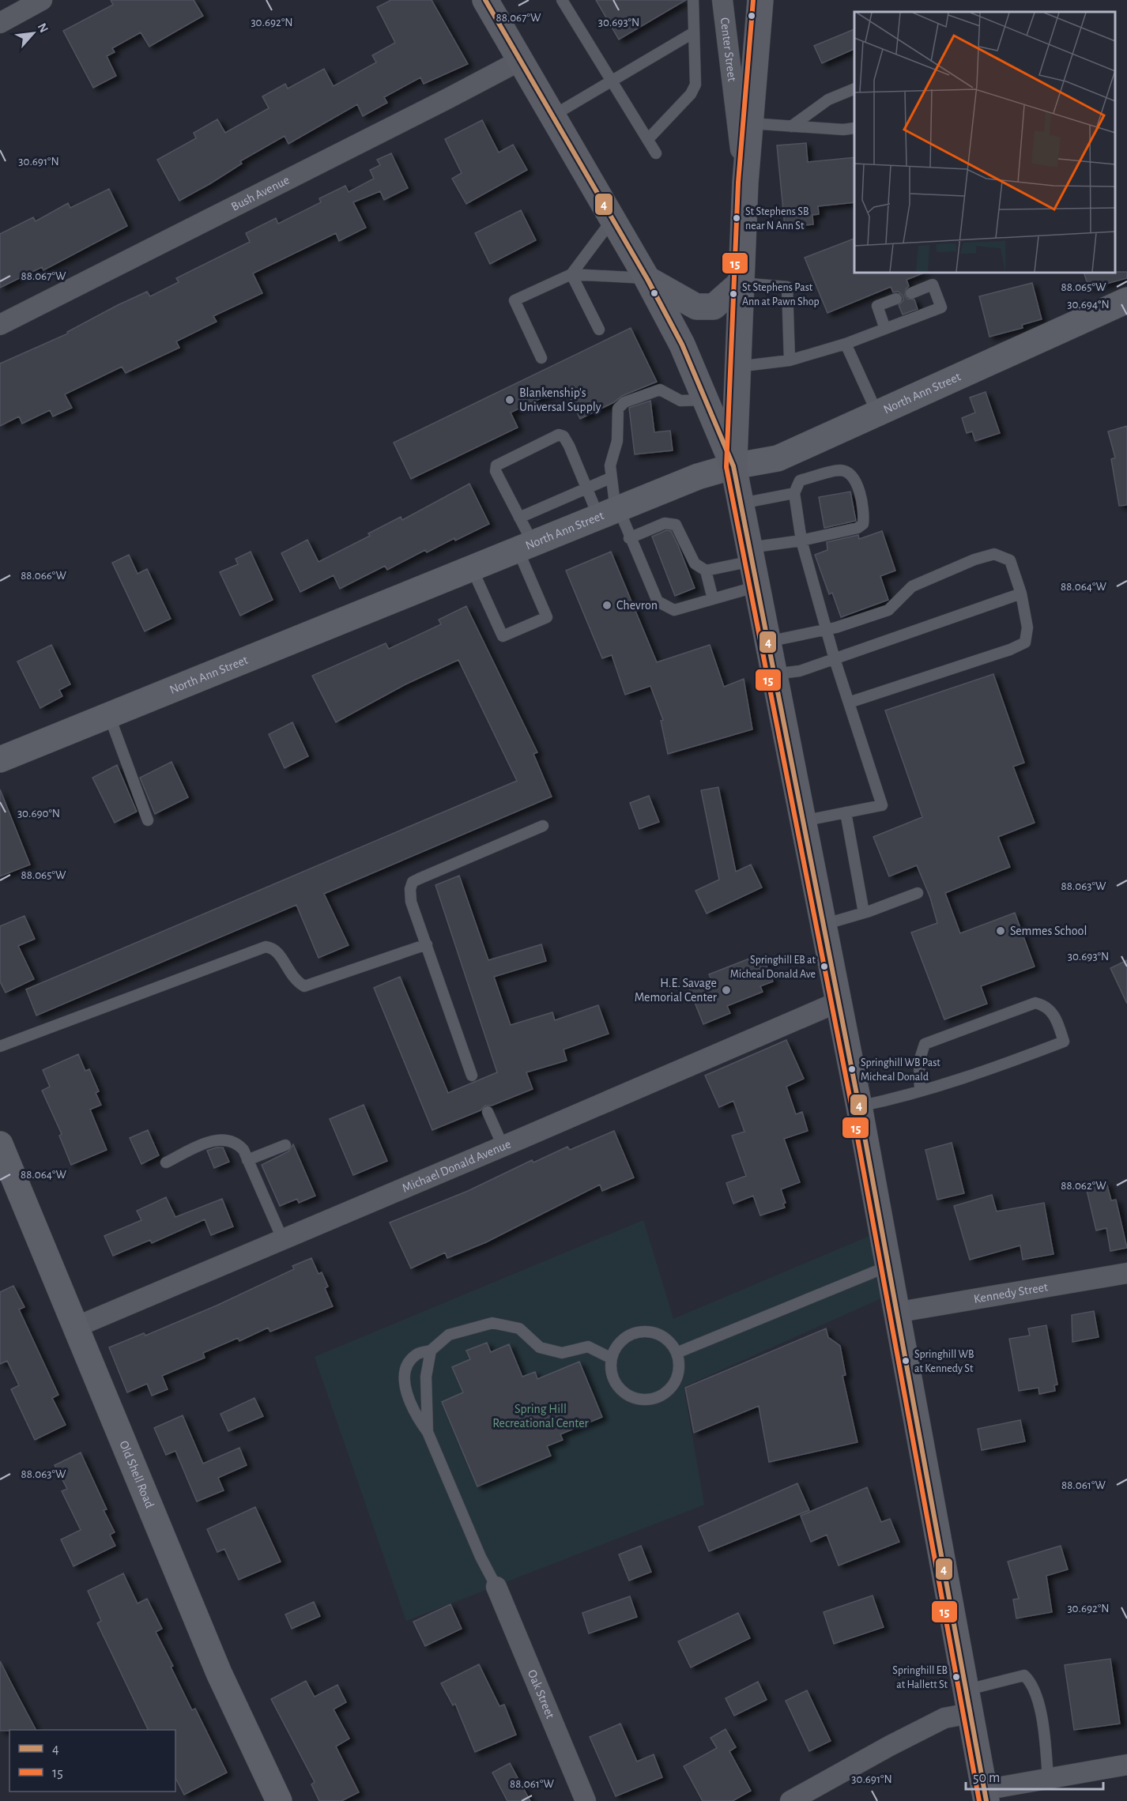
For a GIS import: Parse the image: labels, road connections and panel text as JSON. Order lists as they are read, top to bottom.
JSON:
{
  "streets": {
    "street": [
      "Center Street",
      "Bush Avenue",
      "North Ann Street",
      "Michael Donald Avenue",
      "Kennedy Street",
      "Old Shell Road",
      "Oak Street"
    ]
  },
  "crossings": [
    ["Michael Donald Avenue", "Old Shell Road"]
  ],
  "parks": ["Spring Hill Recreational Center"],
  "places": [
    "St Stephens SB near N Ann St",
    "St Stephens Past Ann at Pawn Shop",
    "Blankenship's Universal Supply",
    "Chevron",
    "Semmes School",
    "Springhill EB at Micheal Donald Ave",
    "H.E. Savage Memorial Center",
    "Springhill WB Past Micheal Donald",
    "Springhill WB at Kennedy St",
    "Springhill EB at Hallett St"
  ],
  "lines": ["transit line 4", "transit line 15"],
  "legend": ["4", "15"],
  "scale_bar": "50 m",
  "north": "top right",
  "coordinates": [
    "88.067°W",
    "30.692°N",
    "30.693°N",
    "30.691°N",
    "88.065°W",
    "30.694°N",
    "88.066°W",
    "88.064°W",
    "30.690°N",
    "88.063°W",
    "88.062°W",
    "88.061°W"
  ]
}
